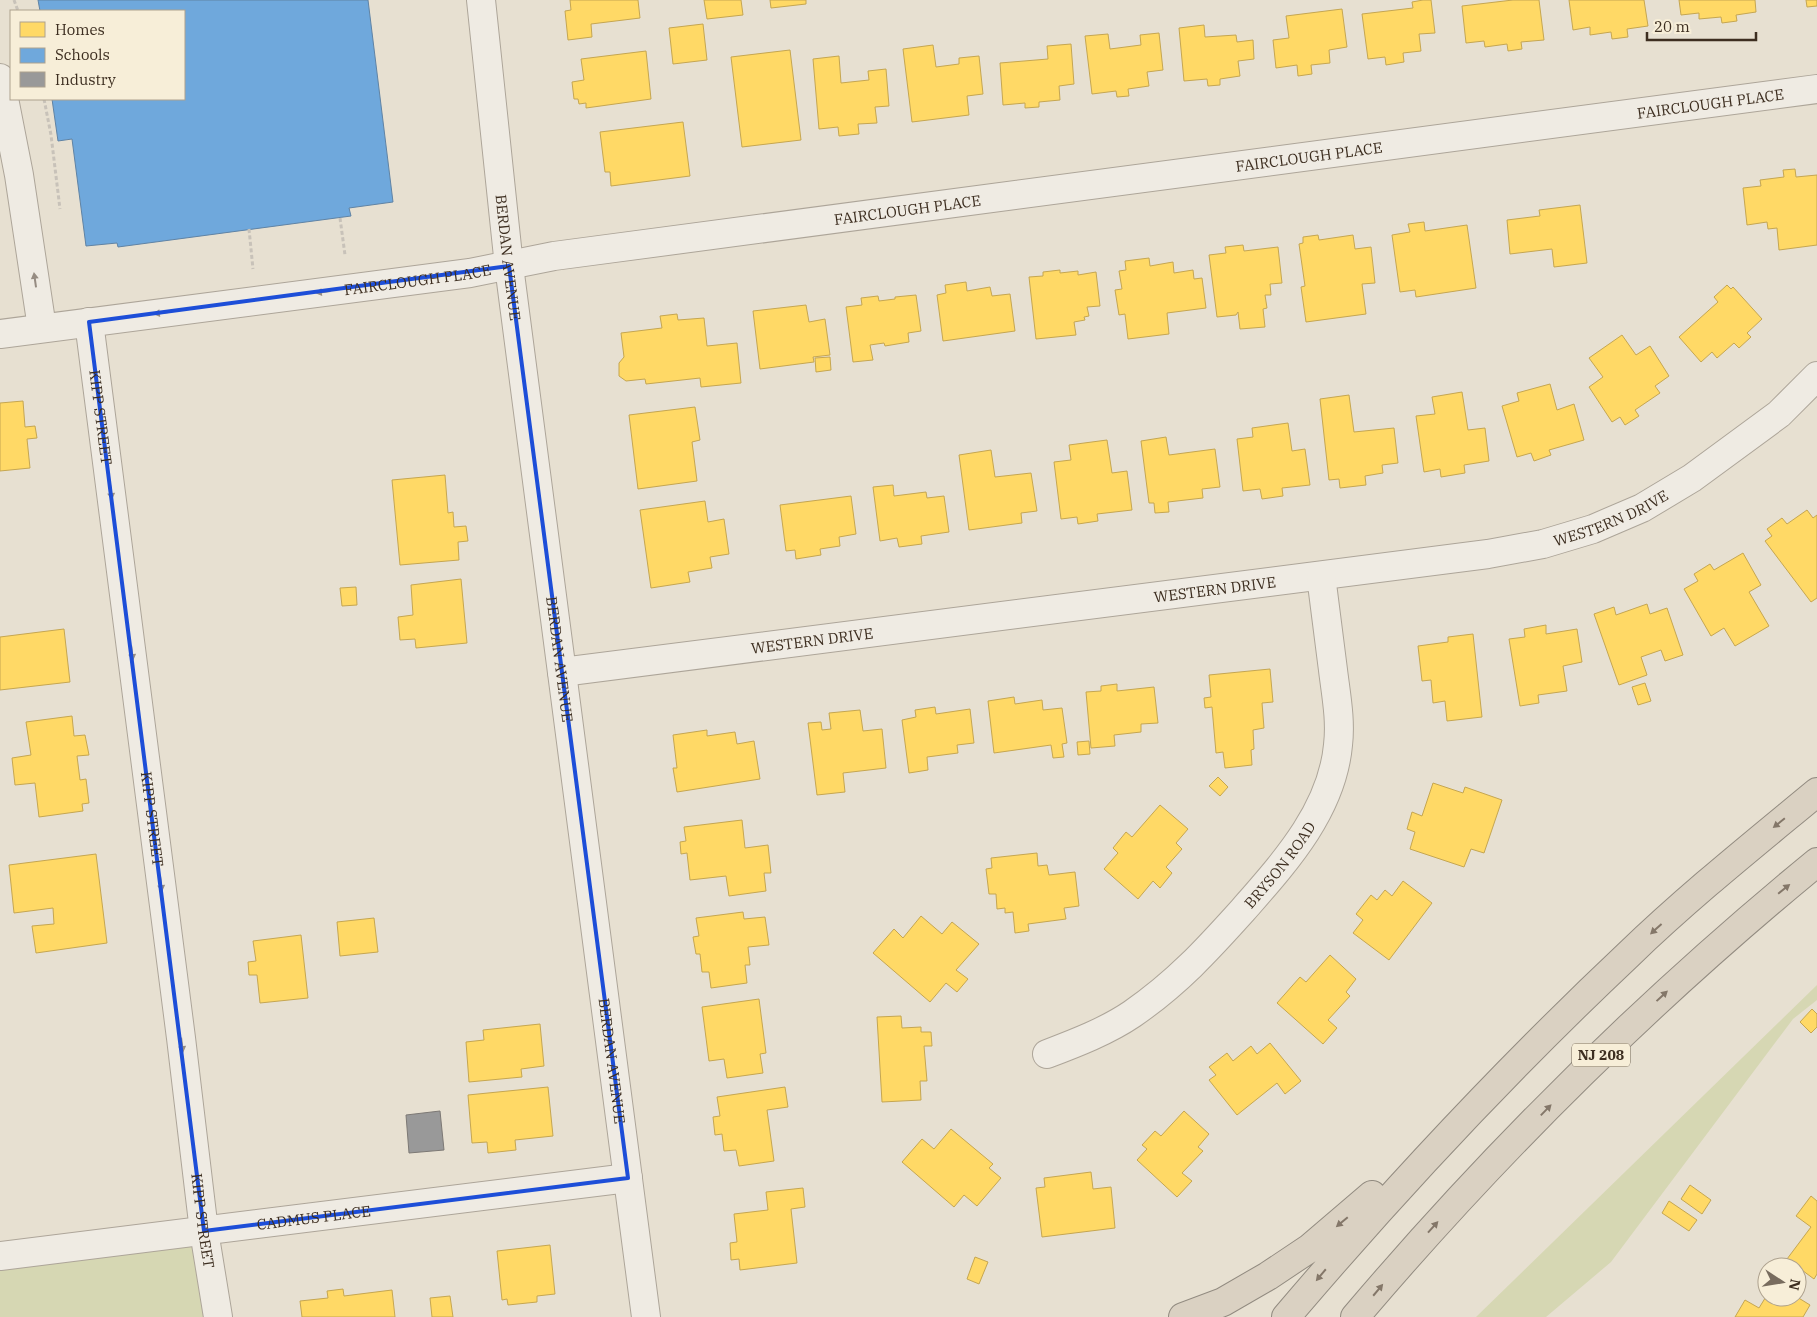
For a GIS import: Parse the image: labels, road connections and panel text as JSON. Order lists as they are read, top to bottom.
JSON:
{
  "streets": {
    "highway": ["NJ 208"],
    "street": [
      "FAIRCLOUGH PLACE",
      "BERDAN AVENUE",
      "KIPP STREET",
      "WESTERN DRIVE",
      "BRYSON ROAD",
      "CADMUS PLACE"
    ]
  },
  "crossings": [
    ["FAIRCLOUGH PLACE", "BERDAN AVENUE"],
    ["FAIRCLOUGH PLACE", "KIPP STREET"],
    ["BERDAN AVENUE", "WESTERN DRIVE"],
    ["BERDAN AVENUE", "CADMUS PLACE"],
    ["KIPP STREET", "CADMUS PLACE"],
    ["WESTERN DRIVE", "BRYSON ROAD"]
  ],
  "one_way": ["KIPP STREET"],
  "legend": ["Homes", "Schools", "Industry"],
  "scale_bar": "20 m",
  "north": "right"
}
